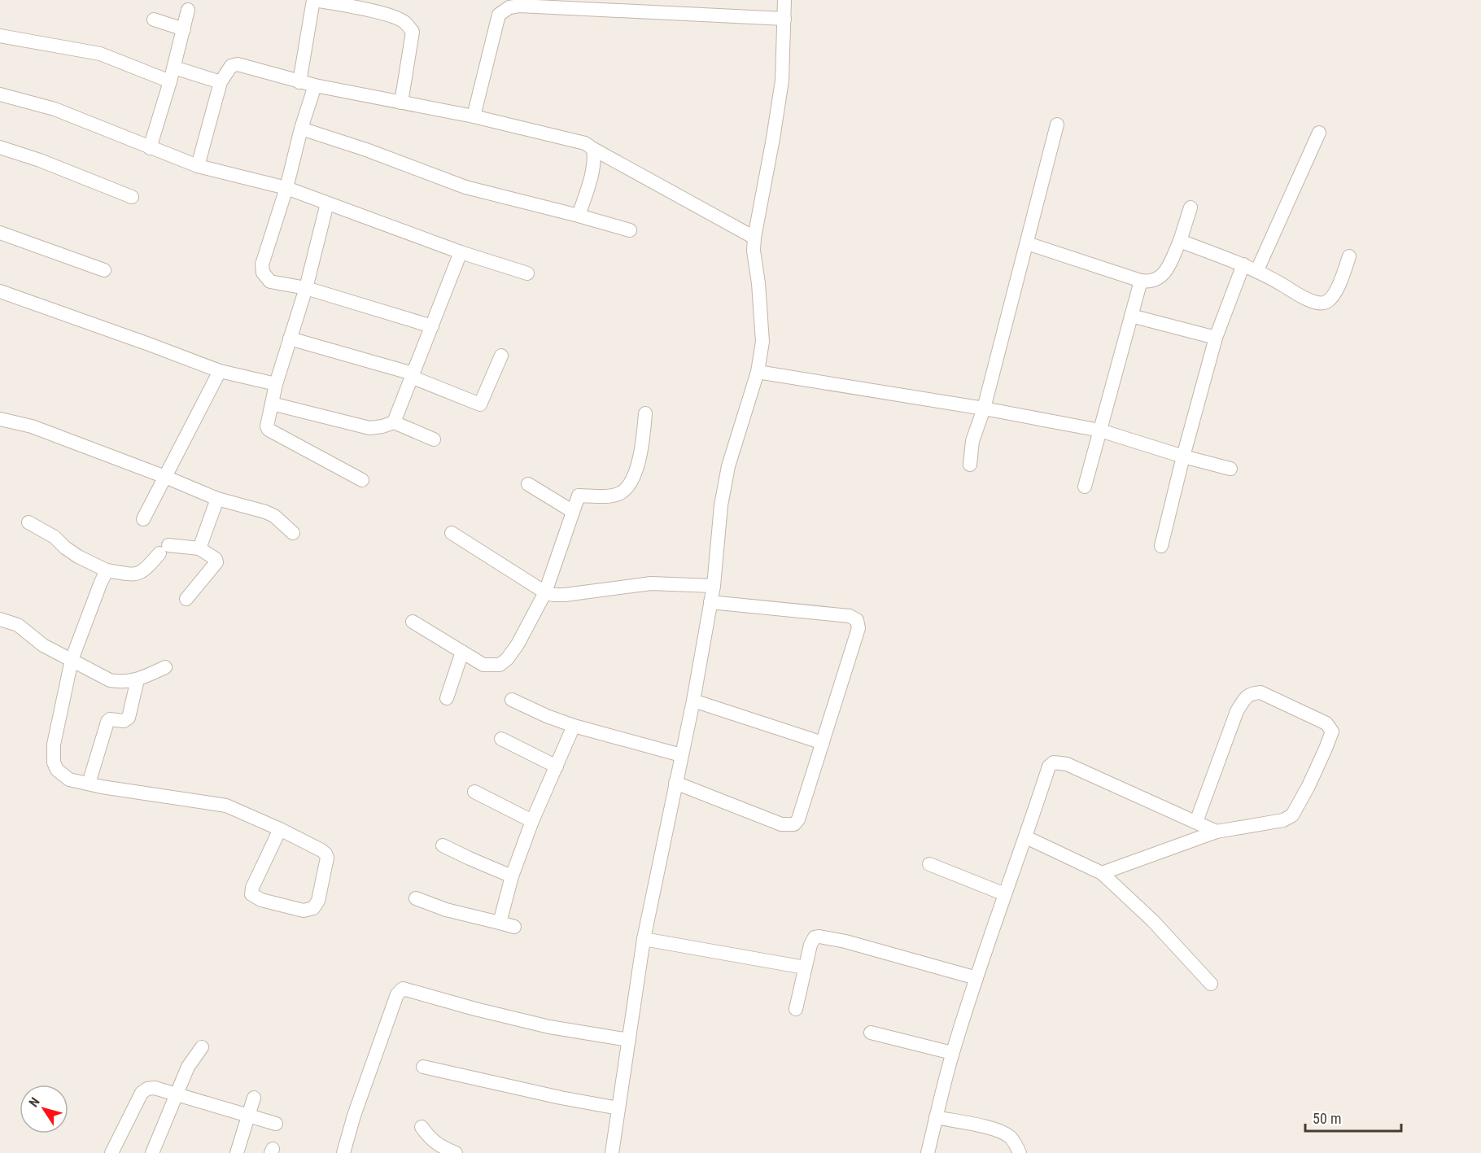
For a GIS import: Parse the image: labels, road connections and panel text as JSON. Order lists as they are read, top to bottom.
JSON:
{
  "scale_bar": "50 m",
  "north": "top left"
}
